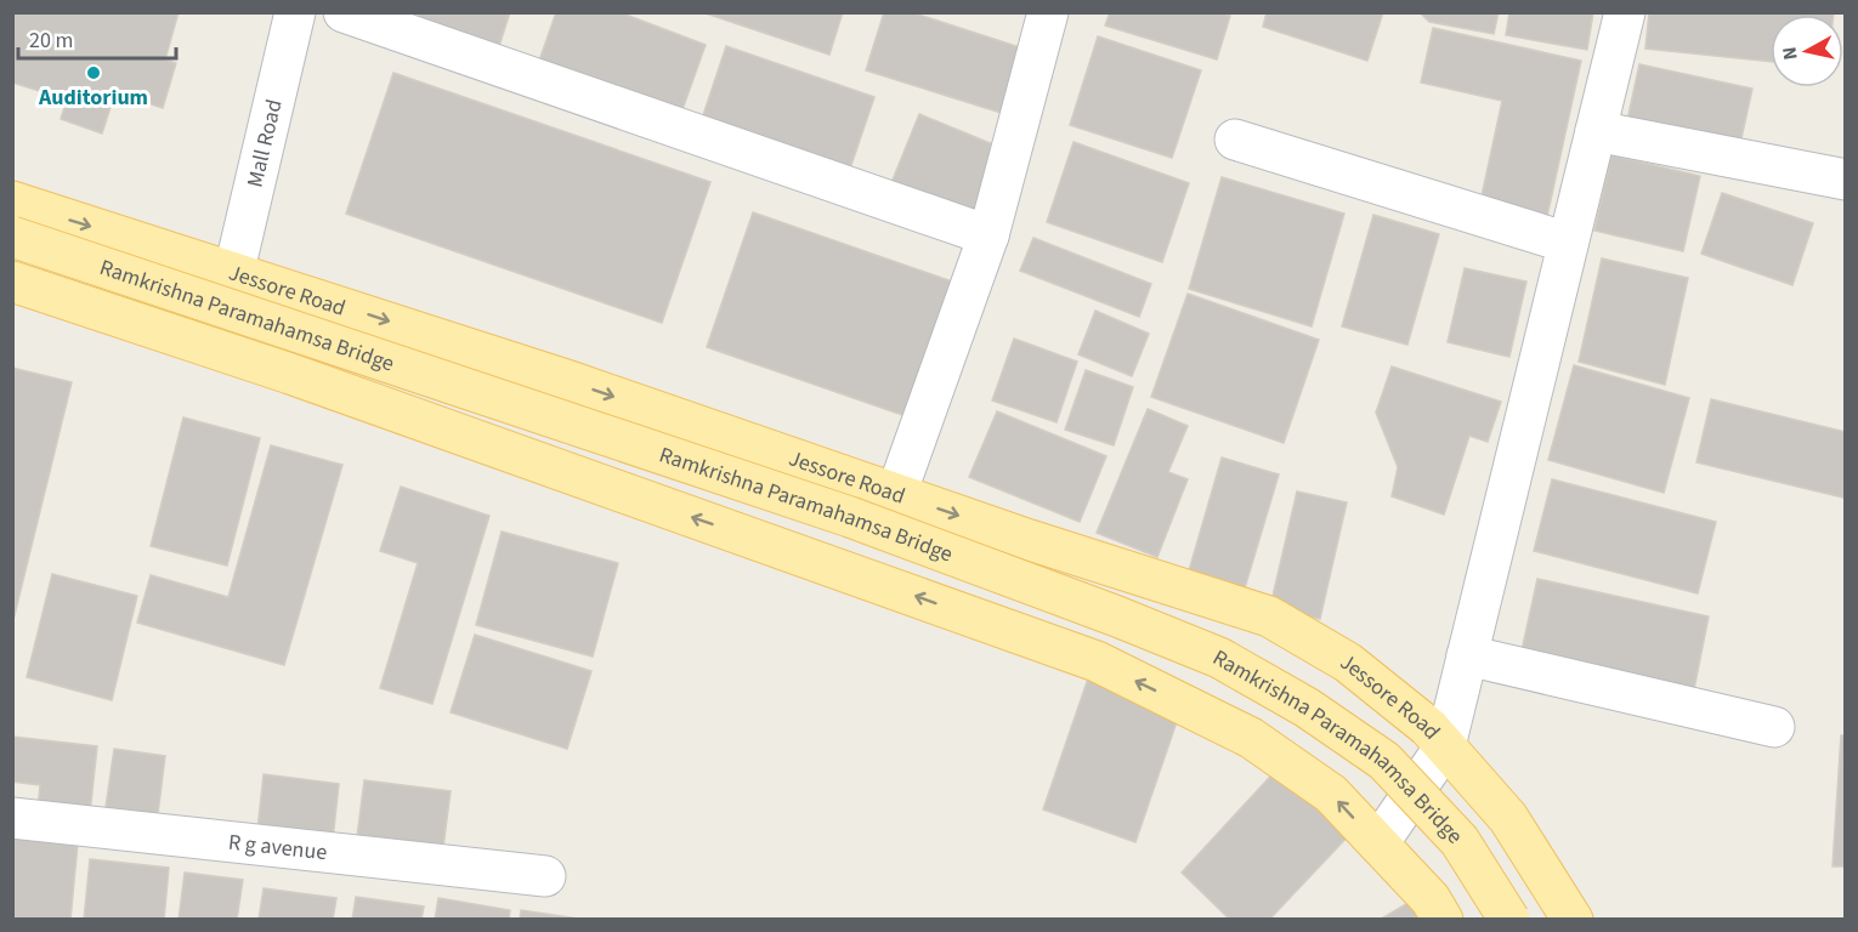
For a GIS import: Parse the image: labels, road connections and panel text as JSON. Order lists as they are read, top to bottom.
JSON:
{
  "streets": {
    "main road": ["Jessore Road", "Ramkrishna Paramahamsa Bridge"],
    "street": ["Mall Road", "R g avenue"]
  },
  "crossings": [
    ["Mall Road", "Jessore Road"]
  ],
  "places": ["Auditorium"],
  "scale_bar": "20 m",
  "north": "left"
}
